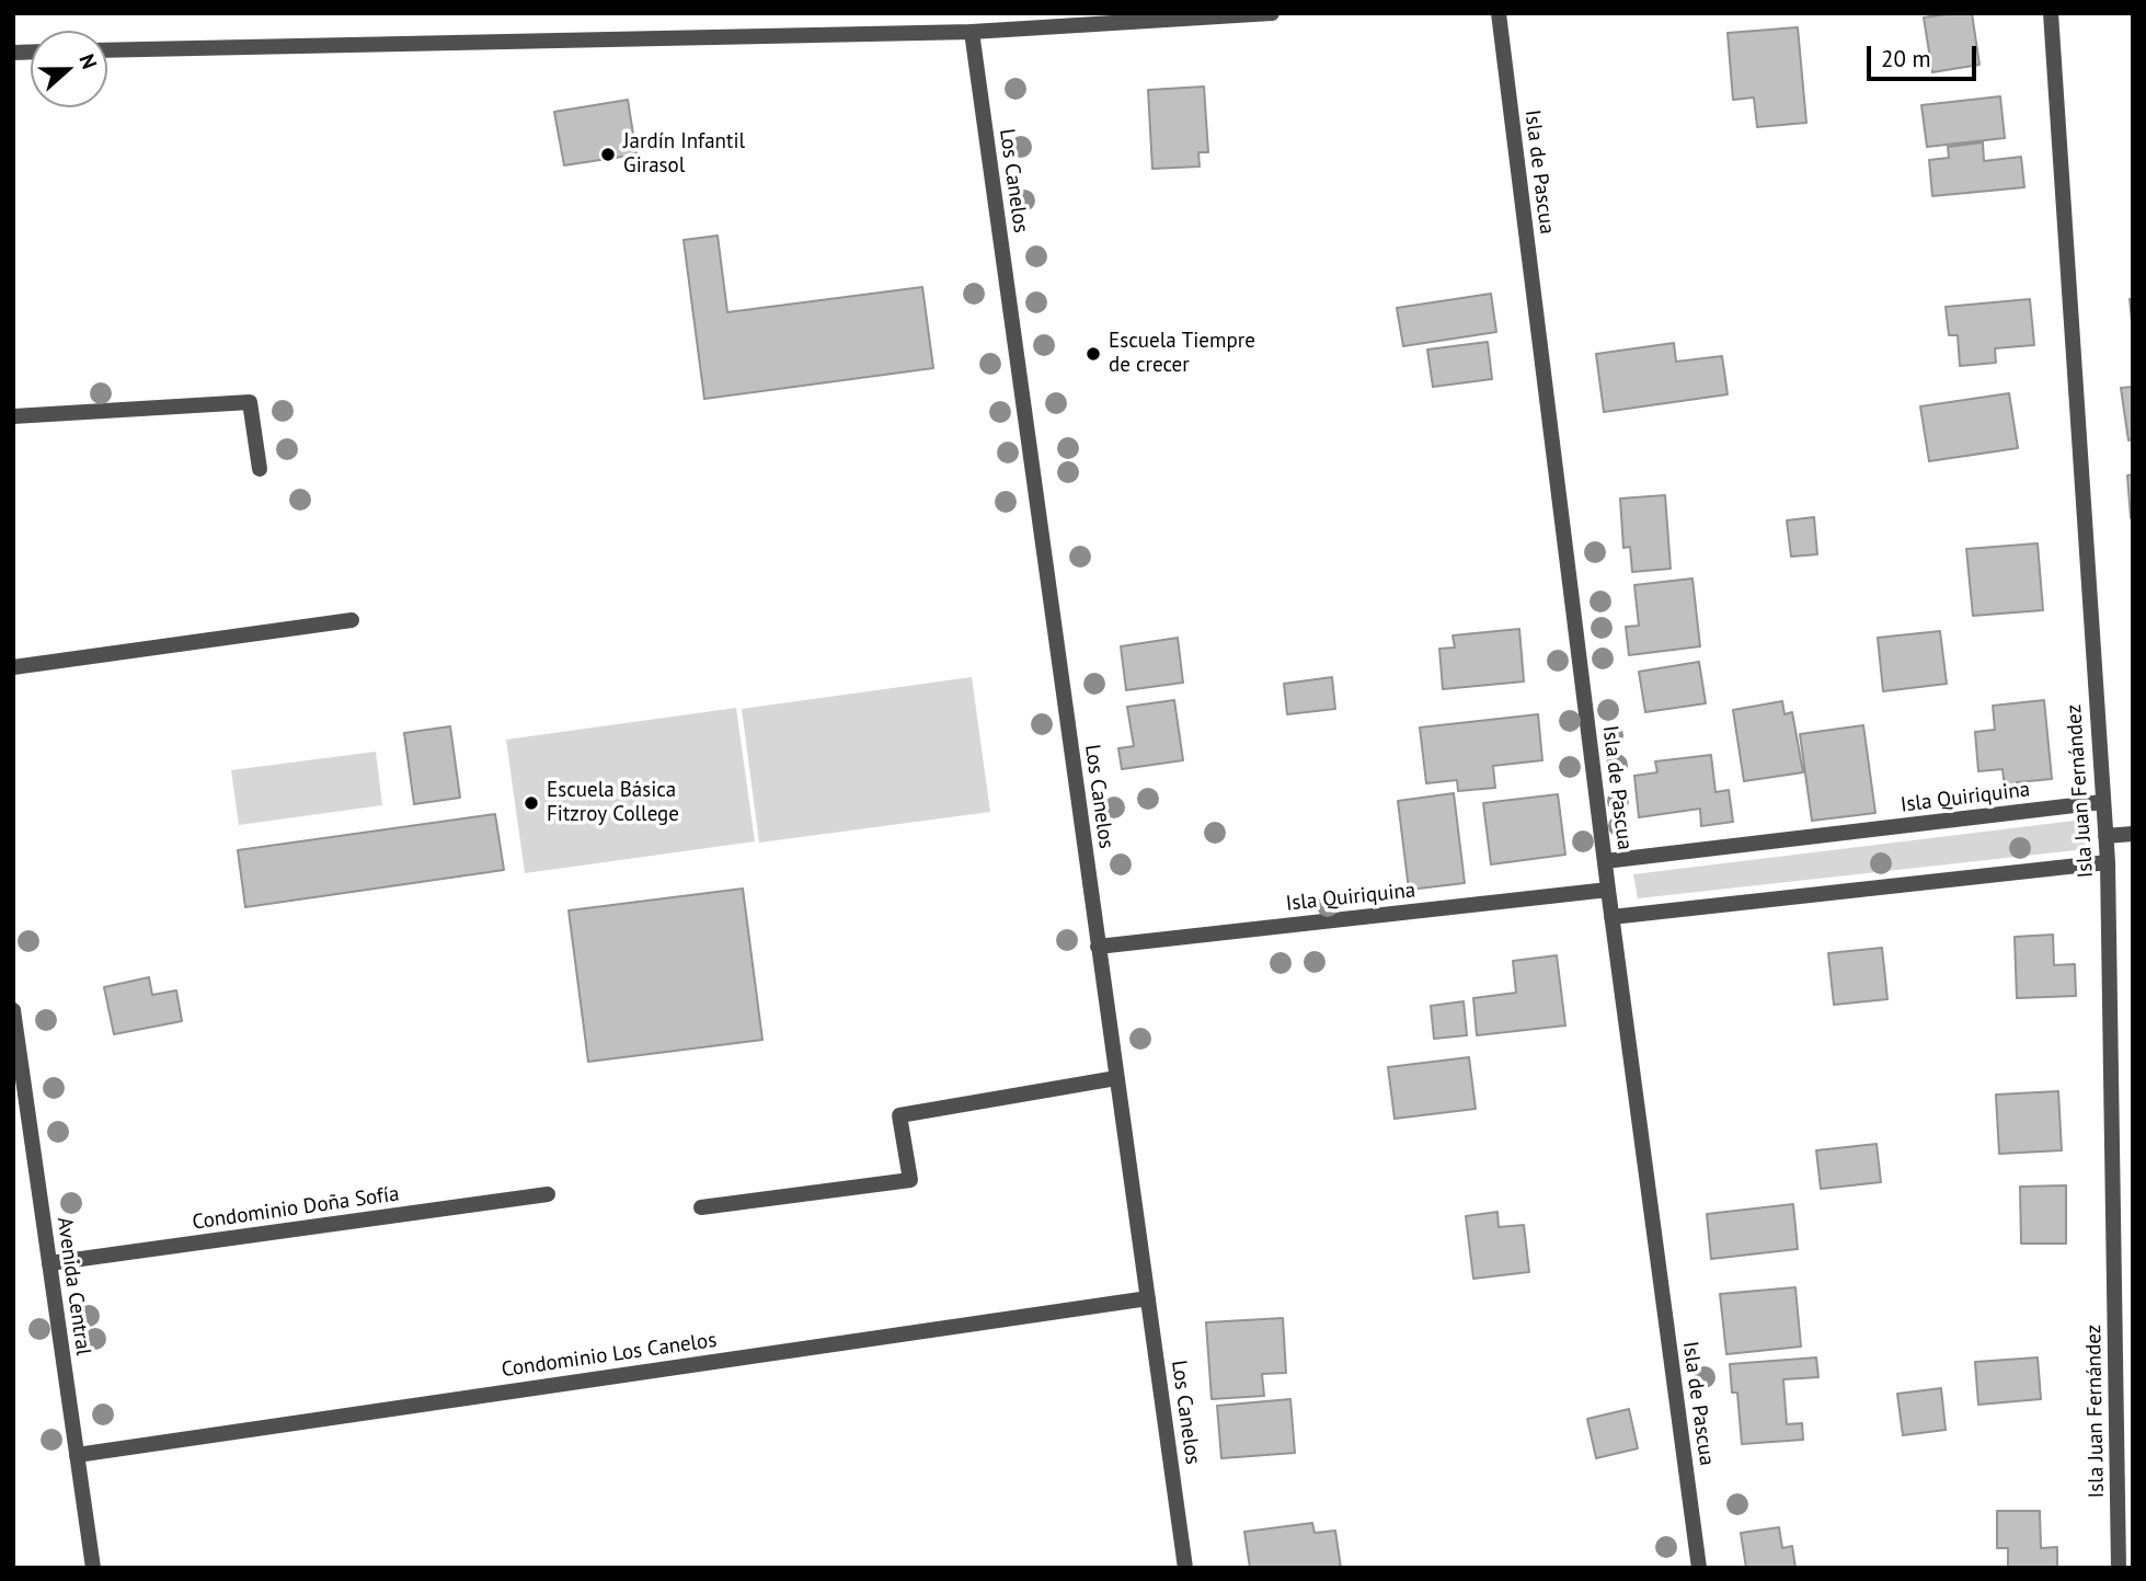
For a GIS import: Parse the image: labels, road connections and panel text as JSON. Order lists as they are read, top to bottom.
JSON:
{
  "streets": {
    "street": [
      "Isla de Pascua",
      "Los Canelos",
      "Isla Juan Fernández",
      "Isla Quiriquina",
      "Condominio Doña Sofía",
      "Avenida Central",
      "Condominio Los Canelos"
    ]
  },
  "crossings": [
    ["Isla de Pascua", "Isla Quiriquina"],
    ["Los Canelos", "Isla Quiriquina"],
    ["Los Canelos", "Condominio Los Canelos"],
    ["Isla Juan Fernández", "Isla Quiriquina"],
    ["Condominio Doña Sofía", "Avenida Central"],
    ["Avenida Central", "Condominio Los Canelos"]
  ],
  "places": ["Jardín Infantil Girasol", "Escuela Tiempre de crecer", "Escuela Básica Fitzroy College"],
  "scale_bar": "20 m",
  "north": "right"
}
